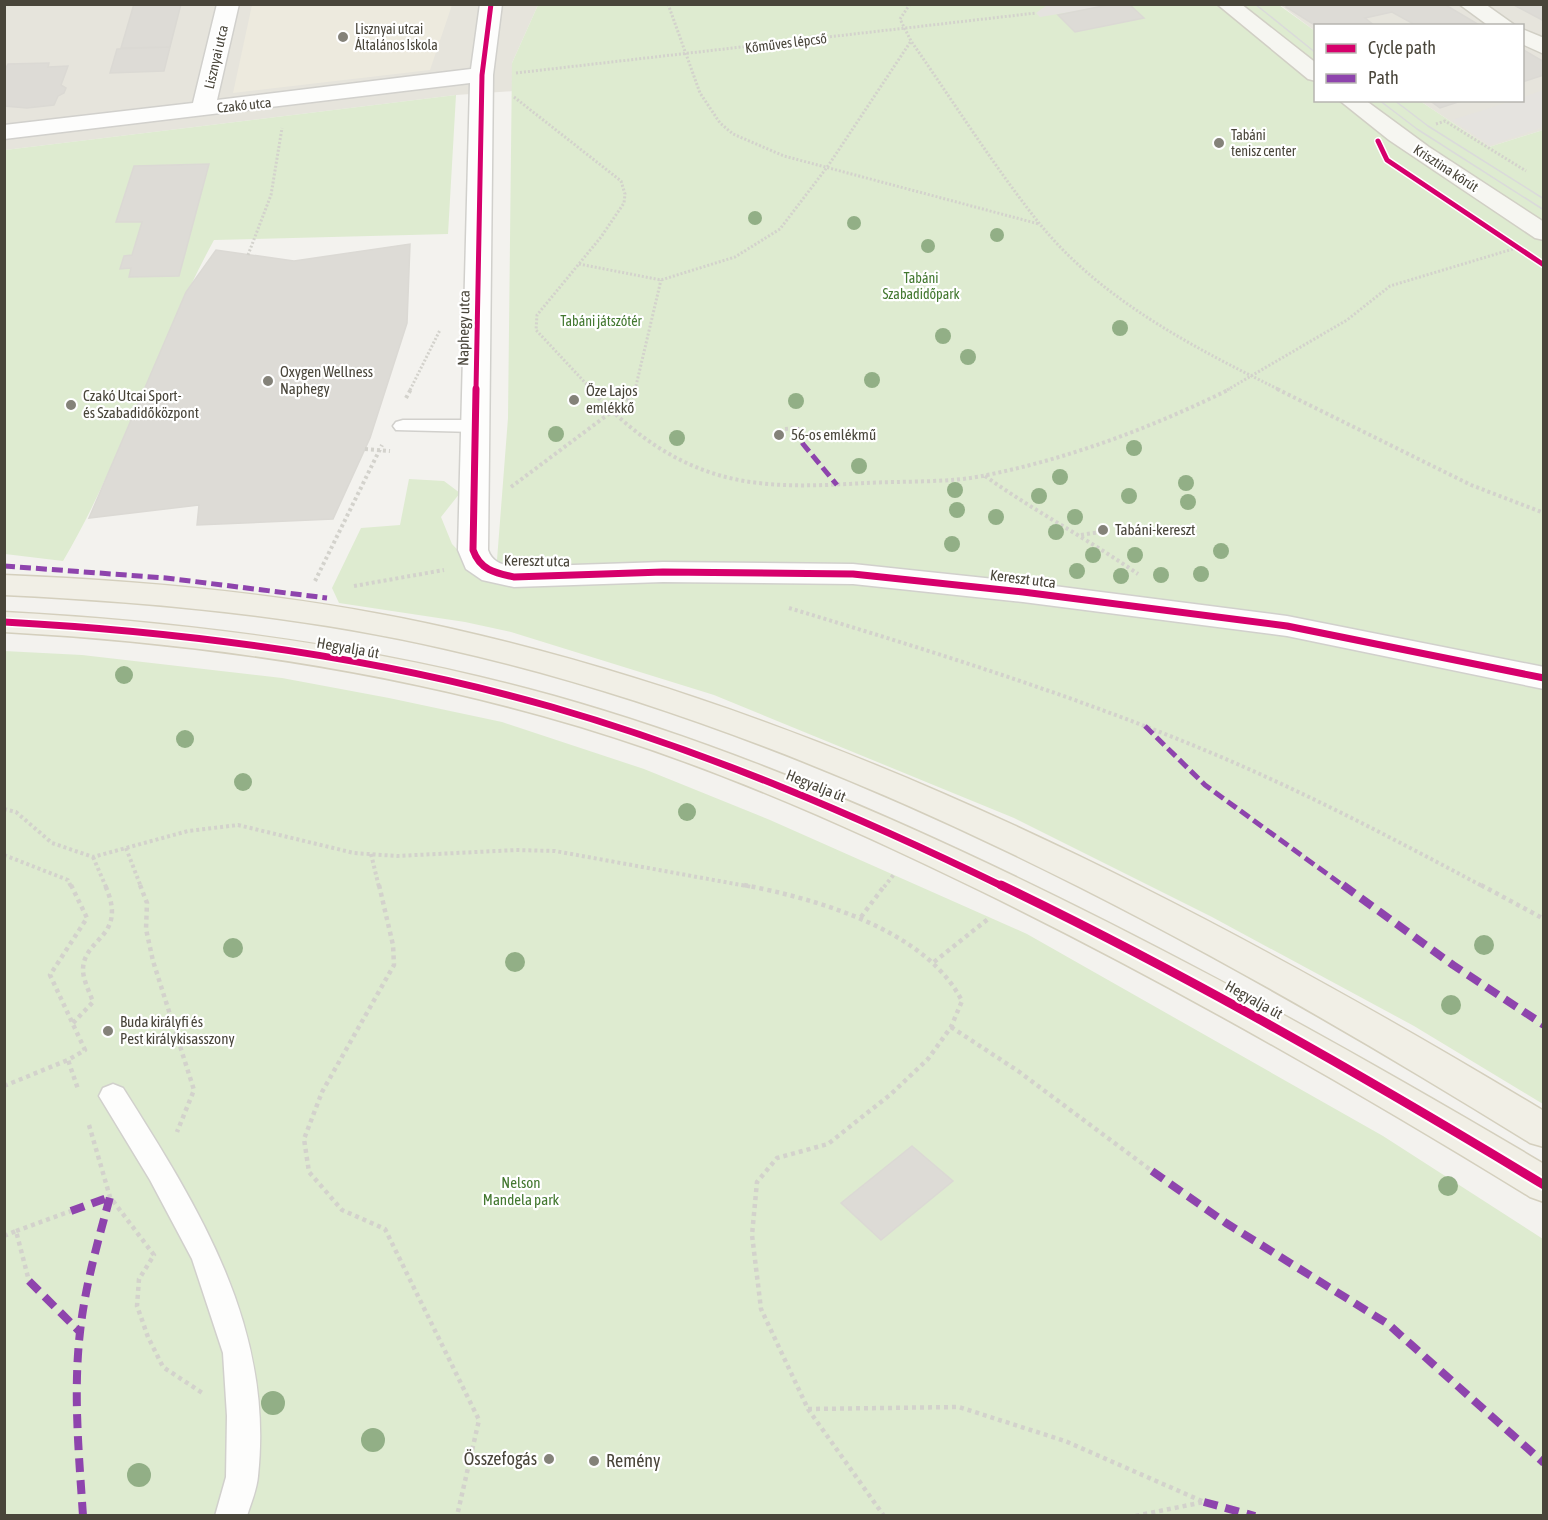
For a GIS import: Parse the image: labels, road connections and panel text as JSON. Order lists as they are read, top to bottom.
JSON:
{
  "streets": {
    "main road": ["Krisztina körút", "Hegyalja út"],
    "street": [
      "Lisznyai utca",
      "Czakó utca",
      "Naphegy utca",
      "Kereszt utca"
    ],
    "path": ["Kőműves lépcső"]
  },
  "crossings": [
    ["Lisznyai utca", "Czakó utca"],
    ["Czakó utca", "Naphegy utca"],
    ["Naphegy utca", "Kereszt utca"]
  ],
  "parks": ["Tabáni Szabadidőpark", "Tabáni játszótér", "Nelson Mandela park"],
  "places": [
    "Lisznyai utcai Általános Iskola",
    "Tabáni tenisz center",
    "Oxygen Wellness Naphegy",
    "Őze Lajos emlékkő",
    "Czakó Utcai Sport- és Szabadidőközpont",
    "56-os emlékmű",
    "Tabáni-kereszt",
    "Buda királyfi és Pest királykisasszony",
    "Összefogás",
    "Remény"
  ],
  "legend": ["Cycle path", "Path"]
}
